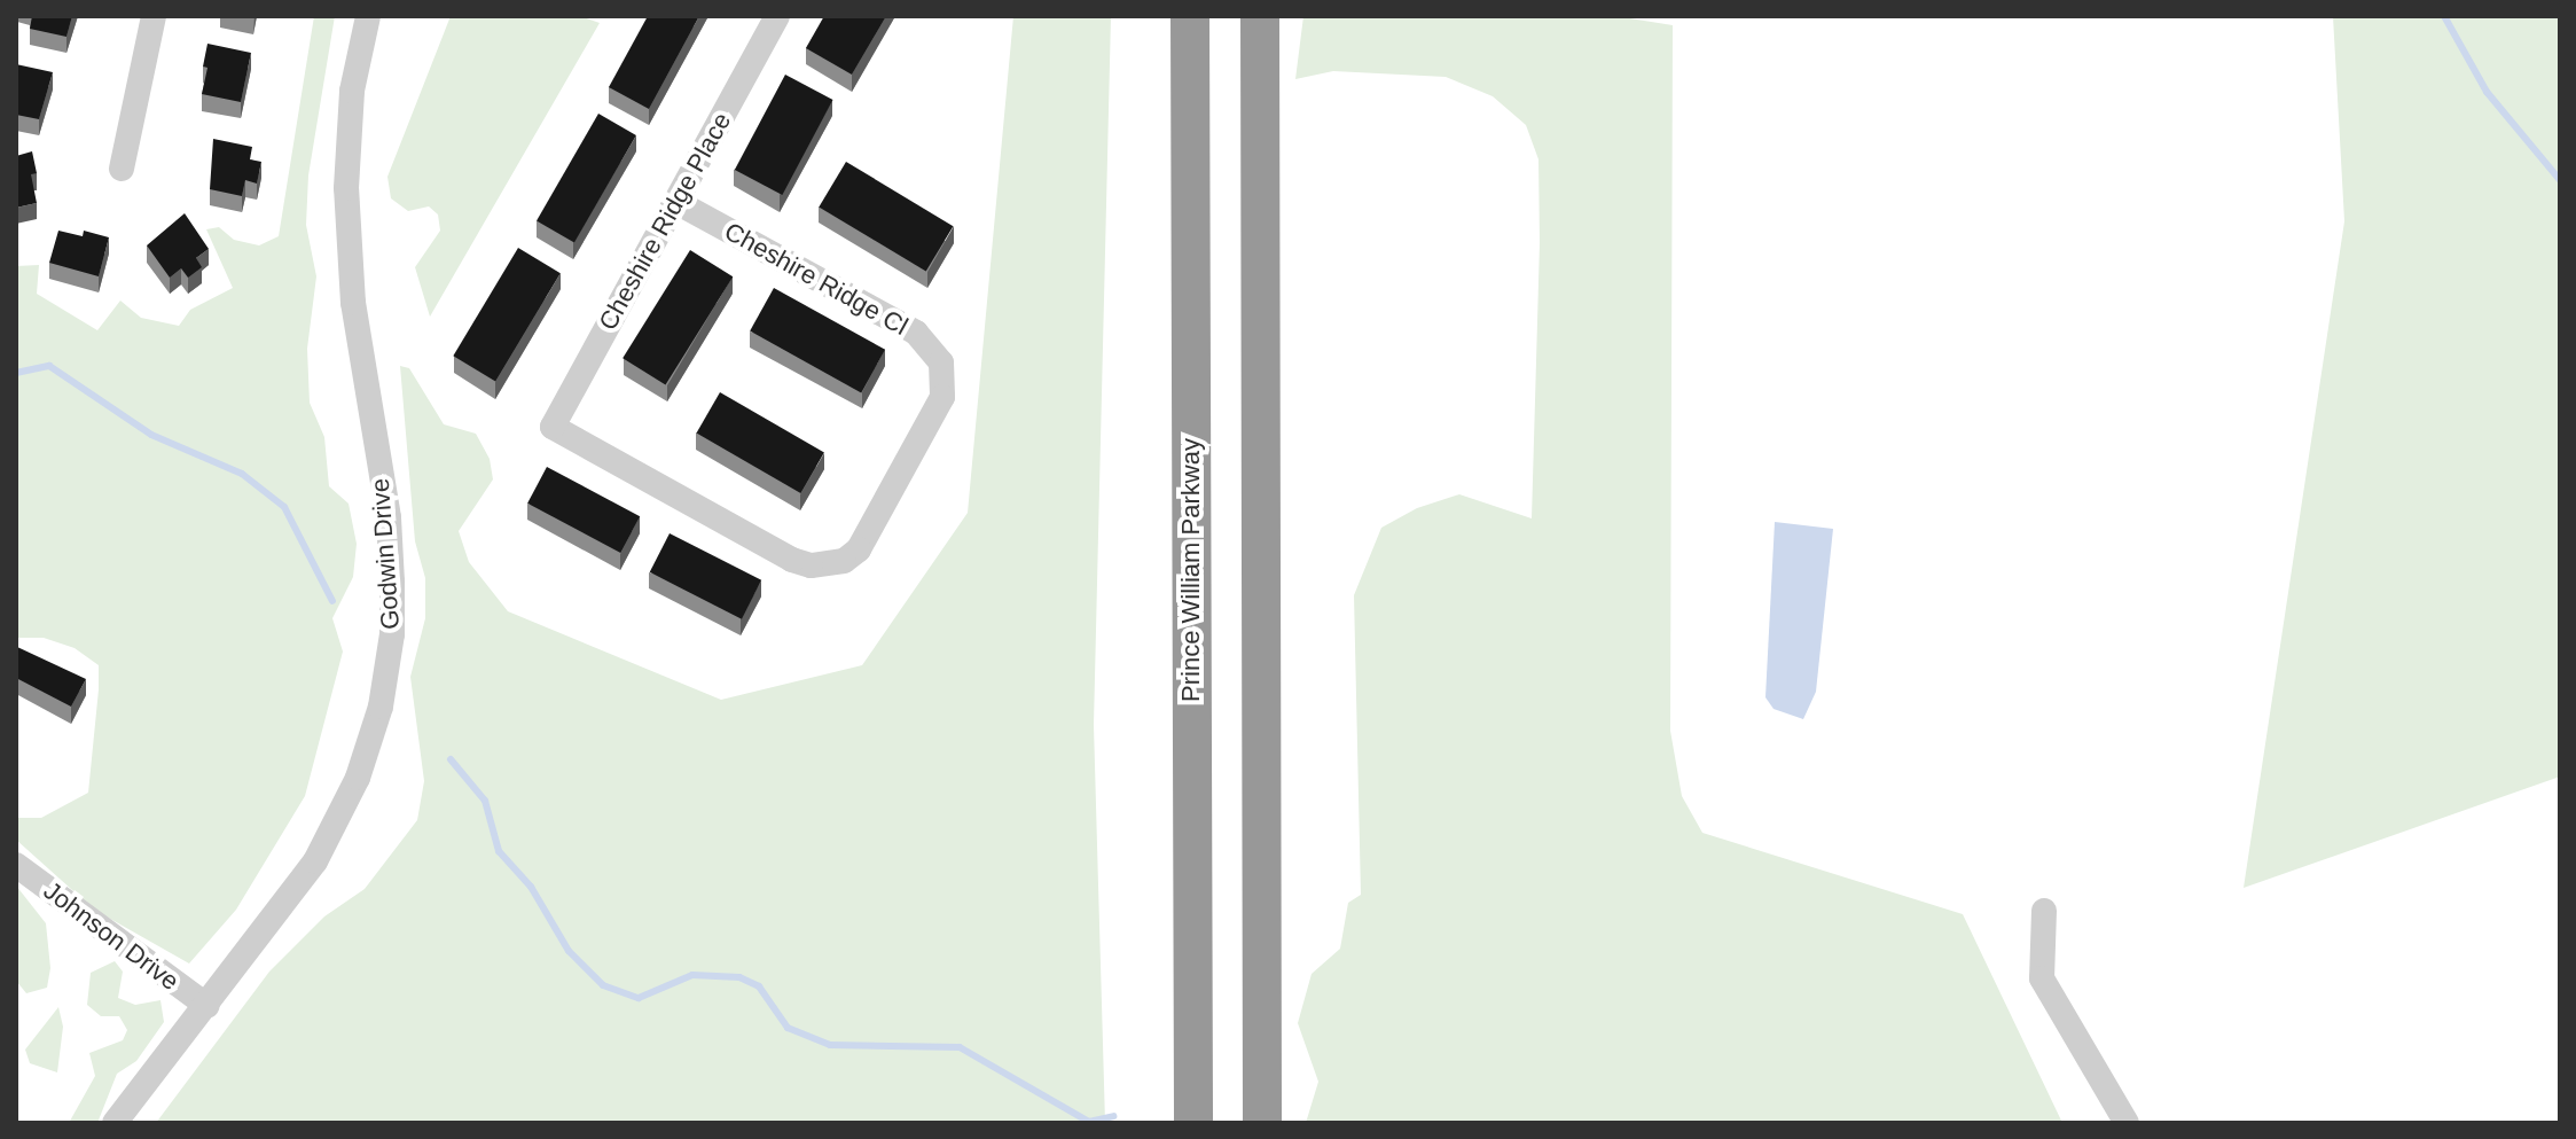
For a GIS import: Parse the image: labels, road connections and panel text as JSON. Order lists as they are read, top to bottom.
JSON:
{
  "streets": {
    "highway": ["Prince William Parkway"],
    "street": [
      "Cheshire Ridge Place",
      "Cheshire Ridge Cl",
      "Godwin Drive",
      "Johnson Drive"
    ]
  },
  "crossings": [
    ["Cheshire Ridge Place", "Cheshire Ridge Cl"],
    ["Godwin Drive", "Johnson Drive"]
  ]
}
